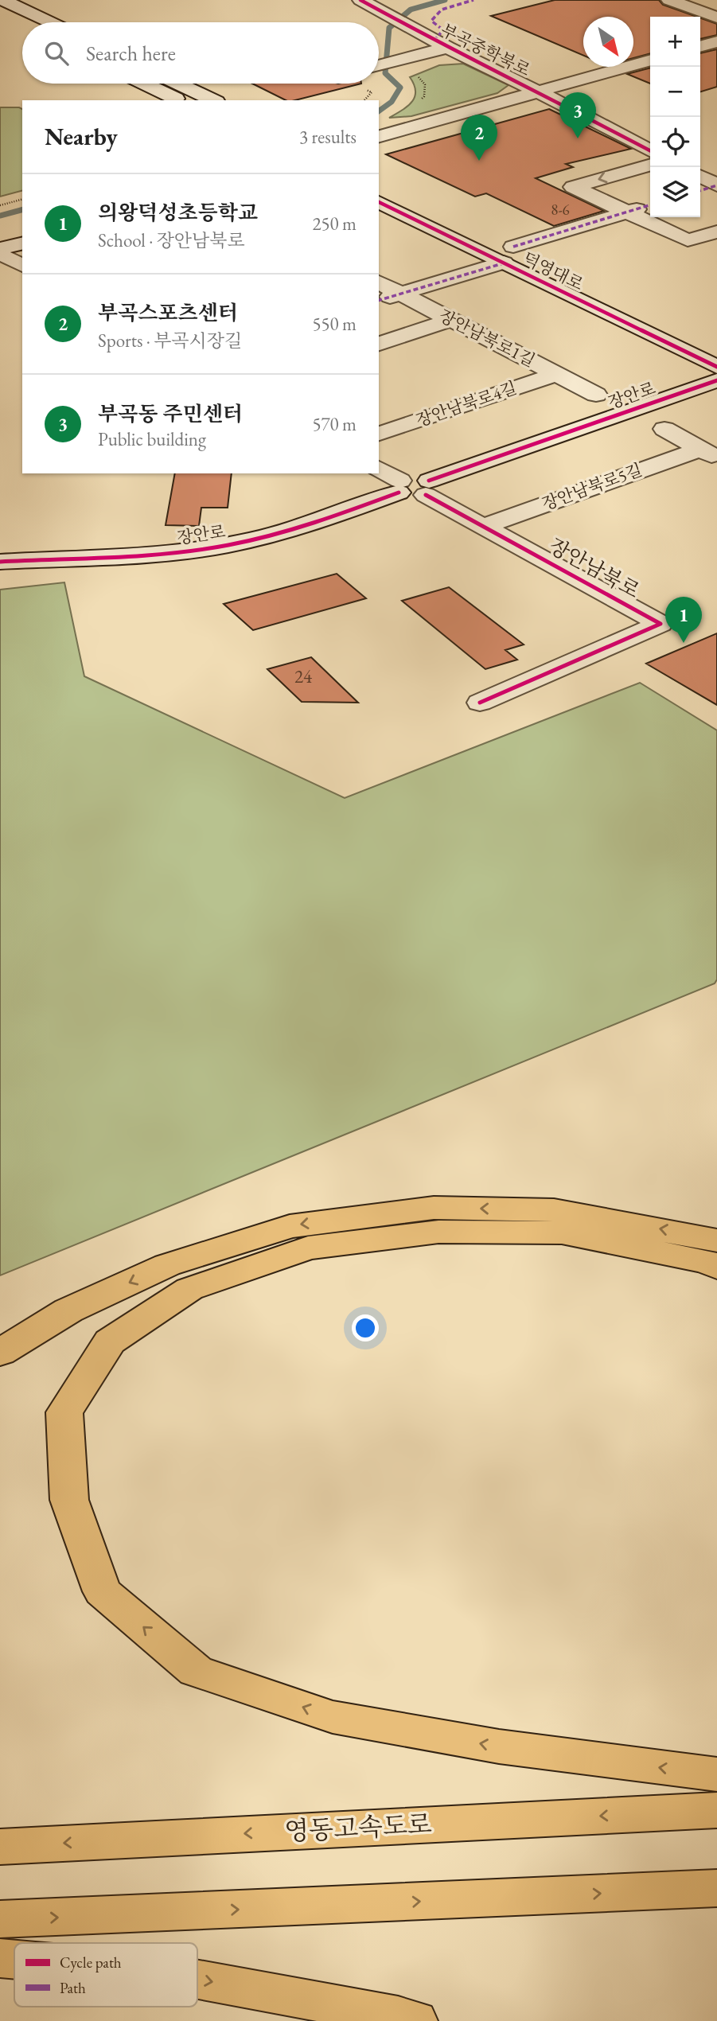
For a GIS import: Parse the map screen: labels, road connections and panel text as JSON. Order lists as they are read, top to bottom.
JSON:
{
  "streets": {
    "highway": ["영동고속도로"],
    "street": [
      "부곡중학북로",
      "덕영대로",
      "장안남북로1길",
      "장안로",
      "장안남북로4길",
      "장안남북로5길",
      "장안남북로"
    ]
  },
  "crossings": [
    ["장안남북로1길", "장안남북로4길"],
    ["장안로", "장안남북로"],
    ["장안남북로5길", "장안남북로"]
  ],
  "house_numbers": ["8-6", "24"],
  "legend": ["Cycle path", "Path"],
  "north": "bottom right",
  "page": {
    "map_buttons": ["+", "−"],
    "search": "Search here",
    "pins": ["3", "2", "1"],
    "heading": ["Nearby", "3 results"],
    "list": [
      {
        "mark": "1",
        "name": "의왕덕성초등학교",
        "note": "School · 장안남북로",
        "value": "250 m"
      },
      {
        "mark": "2",
        "name": "부곡스포츠센터",
        "note": "Sports · 부곡시장길",
        "value": "550 m"
      },
      {
        "mark": "3",
        "name": "부곡동 주민센터",
        "note": "Public building",
        "value": "570 m"
      }
    ]
  }
}
